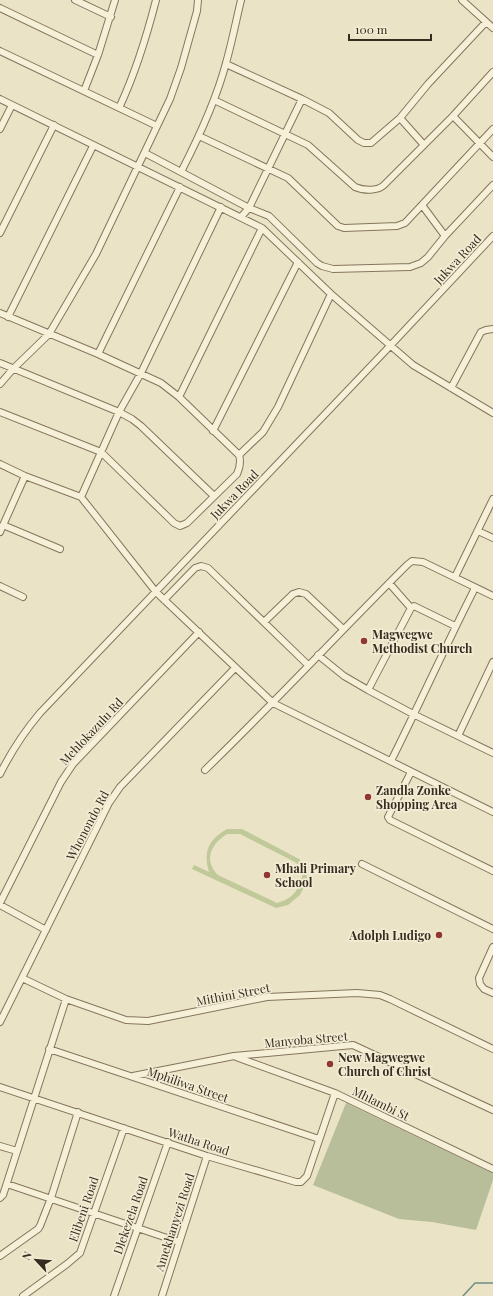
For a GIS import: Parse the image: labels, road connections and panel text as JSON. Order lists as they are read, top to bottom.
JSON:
{
  "streets": {
    "street": [
      "Jukwa Road",
      "Mehlokazulu Rd",
      "Whonondo Rd",
      "Mithini Street",
      "Manyoba Street",
      "Mphiliwa Street",
      "Mhlambi St",
      "Watha Road",
      "Elibeni Road",
      "Dlekezela Road",
      "Amekhanyezi Road"
    ]
  },
  "crossings": [
    ["Whonondo Rd", "Mithini Street"],
    ["Manyoba Street", "Mphiliwa Street"],
    ["Manyoba Street", "Mhlambi St"],
    ["Mphiliwa Street", "Watha Road"],
    ["Mhlambi St", "Watha Road"],
    ["Watha Road", "Elibeni Road"],
    ["Watha Road", "Dlekezela Road"],
    ["Watha Road", "Amekhanyezi Road"]
  ],
  "places": [
    "Magwegwe Methodist Church",
    "Zandla Zonke Shopping Area",
    "Mhali Primary School",
    "Adolph Ludigo",
    "New Magwegwe Church of Christ"
  ],
  "scale_bar": "100 m",
  "north": "top left"
}
